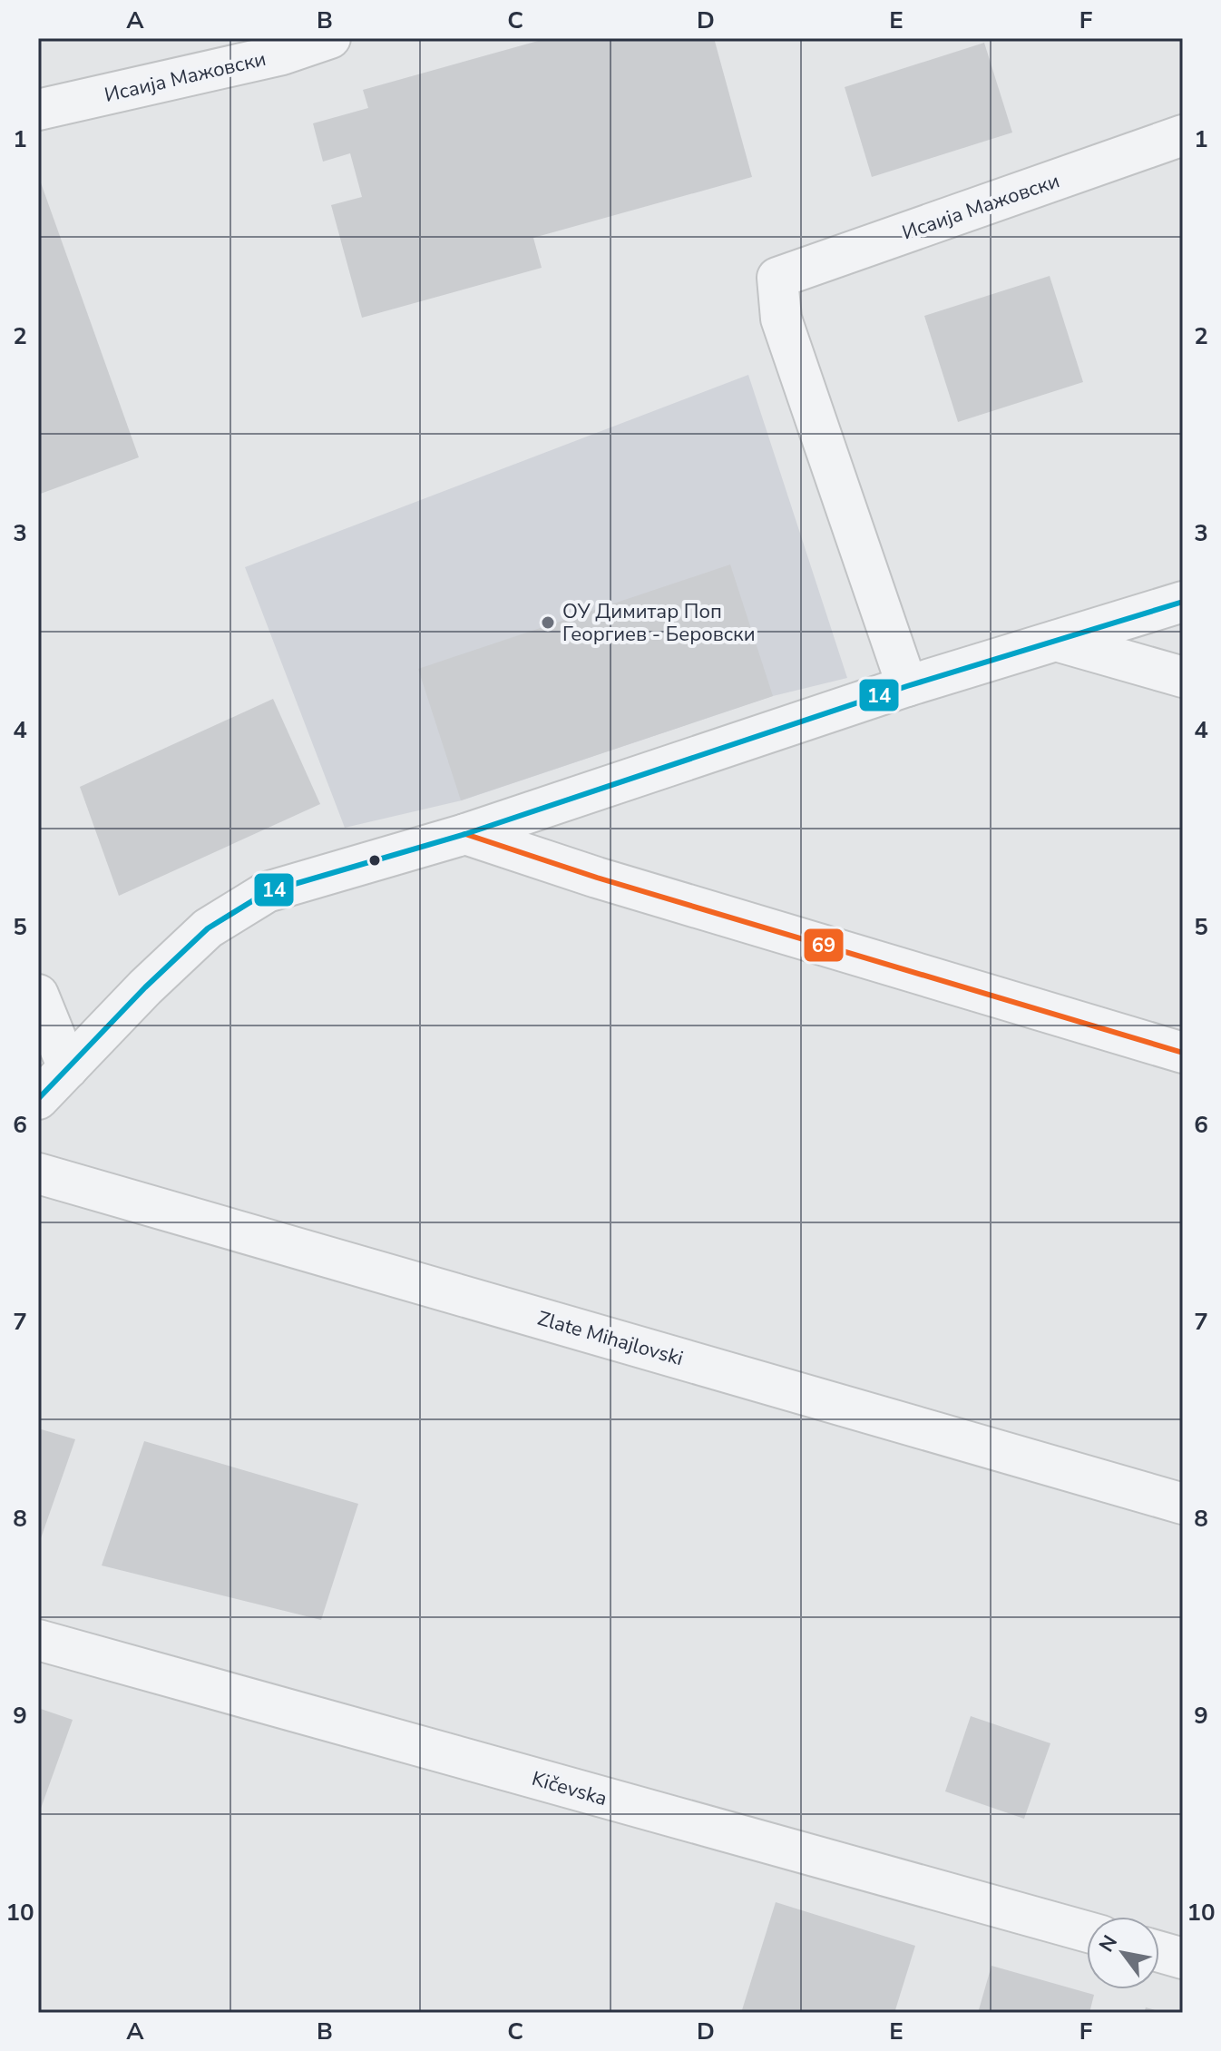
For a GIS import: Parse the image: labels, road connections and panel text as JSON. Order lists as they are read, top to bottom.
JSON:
{
  "streets": {
    "street": ["Исаија Мажовски", "Zlate Mihajlovski", "Kičevska"]
  },
  "places": ["ОУ Димитар Поп Георгиев - Беровски"],
  "lines": ["transit line 14", "transit line 69"],
  "north": "top left",
  "grid": {
    "columns": [
      "A",
      "B",
      "C",
      "D",
      "E",
      "F"
    ],
    "rows": [
      "1",
      "2",
      "3",
      "4",
      "5",
      "6",
      "7",
      "8",
      "9",
      "10"
    ]
  }
}
